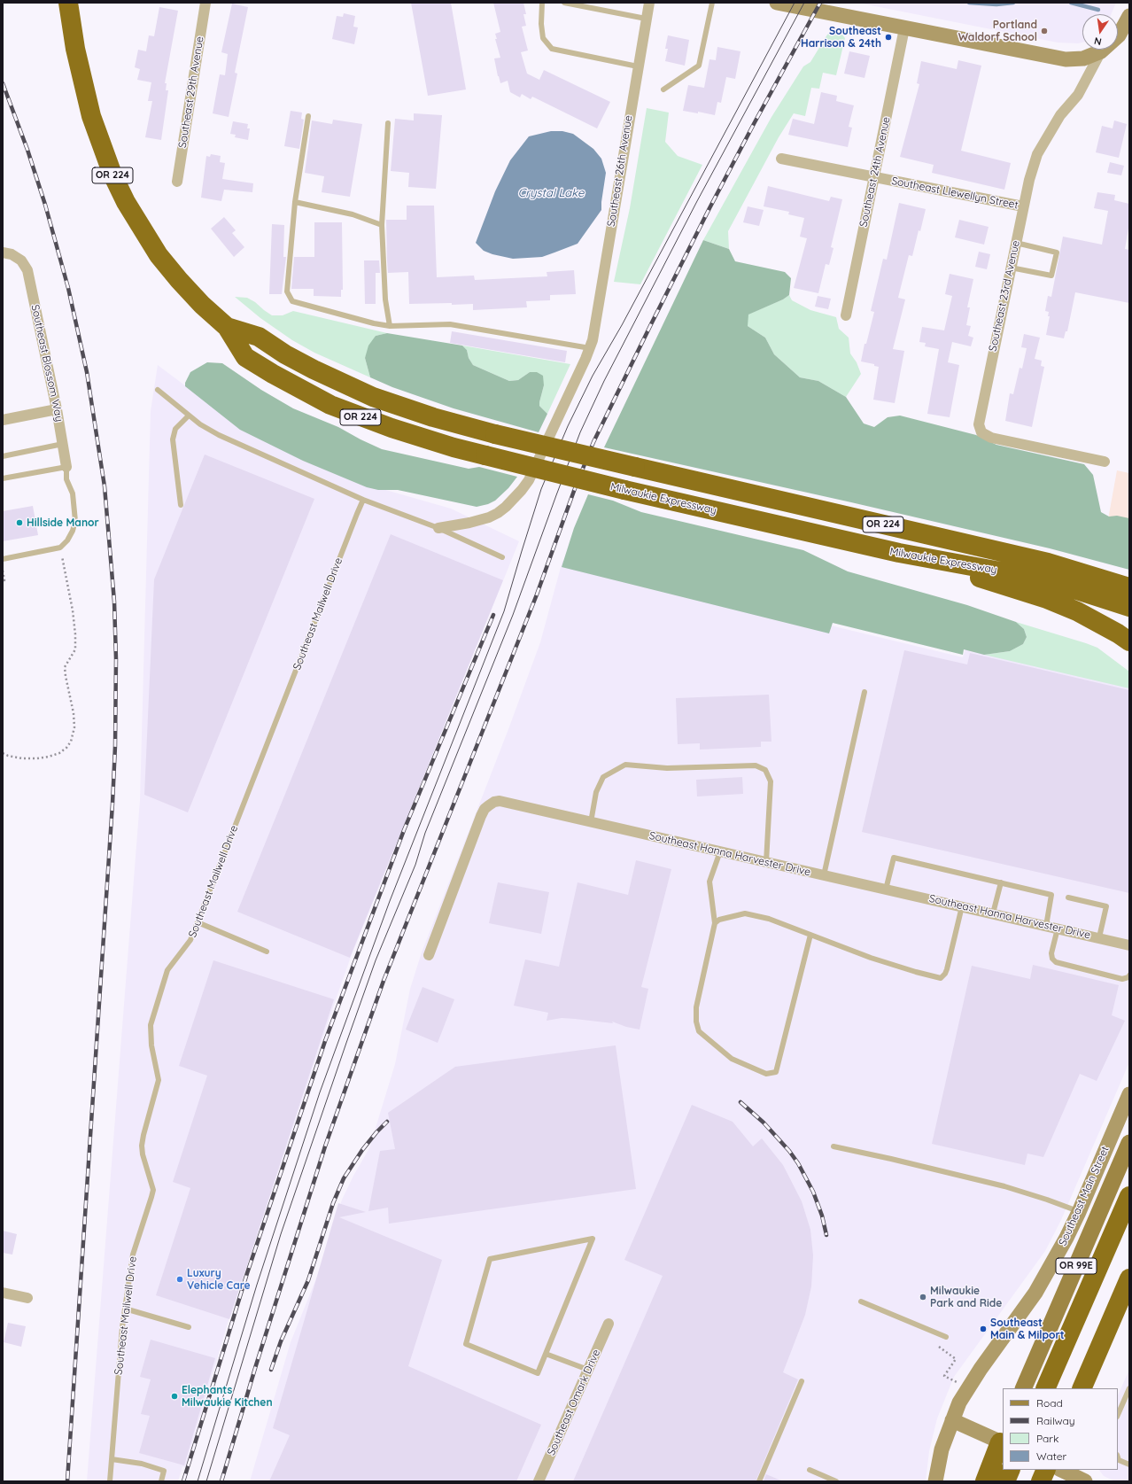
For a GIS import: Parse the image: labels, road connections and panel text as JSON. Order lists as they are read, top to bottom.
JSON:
{
  "streets": {
    "highway": ["OR 224", "Milwaukie Expressway"],
    "main road": ["OR 99E"],
    "street": [
      "Southeast 29th Avenue",
      "Southeast 26th Avenue",
      "Southeast 24th Avenue",
      "Southeast Llewellyn Street",
      "Southeast 23rd Avenue",
      "Southeast Blossom Way",
      "Southeast Hanna Harvester Drive",
      "Southeast Main Street",
      "Southeast Omark Drive"
    ],
    "lane": ["Southeast Mailwell Drive"]
  },
  "crossings": [
    ["Southeast 24th Avenue", "Southeast Llewellyn Street"],
    ["Southeast Llewellyn Street", "Southeast 23rd Avenue"]
  ],
  "water": ["Crystal Lake"],
  "places": [
    "Portland Waldorf School",
    "Southeast Harrison & 24th",
    "Hillside Manor",
    "Luxury Vehicle Care",
    "Milwaukie Park and Ride",
    "Southeast Main & Milport",
    "Elephants Milwaukie Kitchen"
  ],
  "legend": [
    "Road",
    "Railway",
    "Park",
    "Water"
  ],
  "north": "bottom"
}
